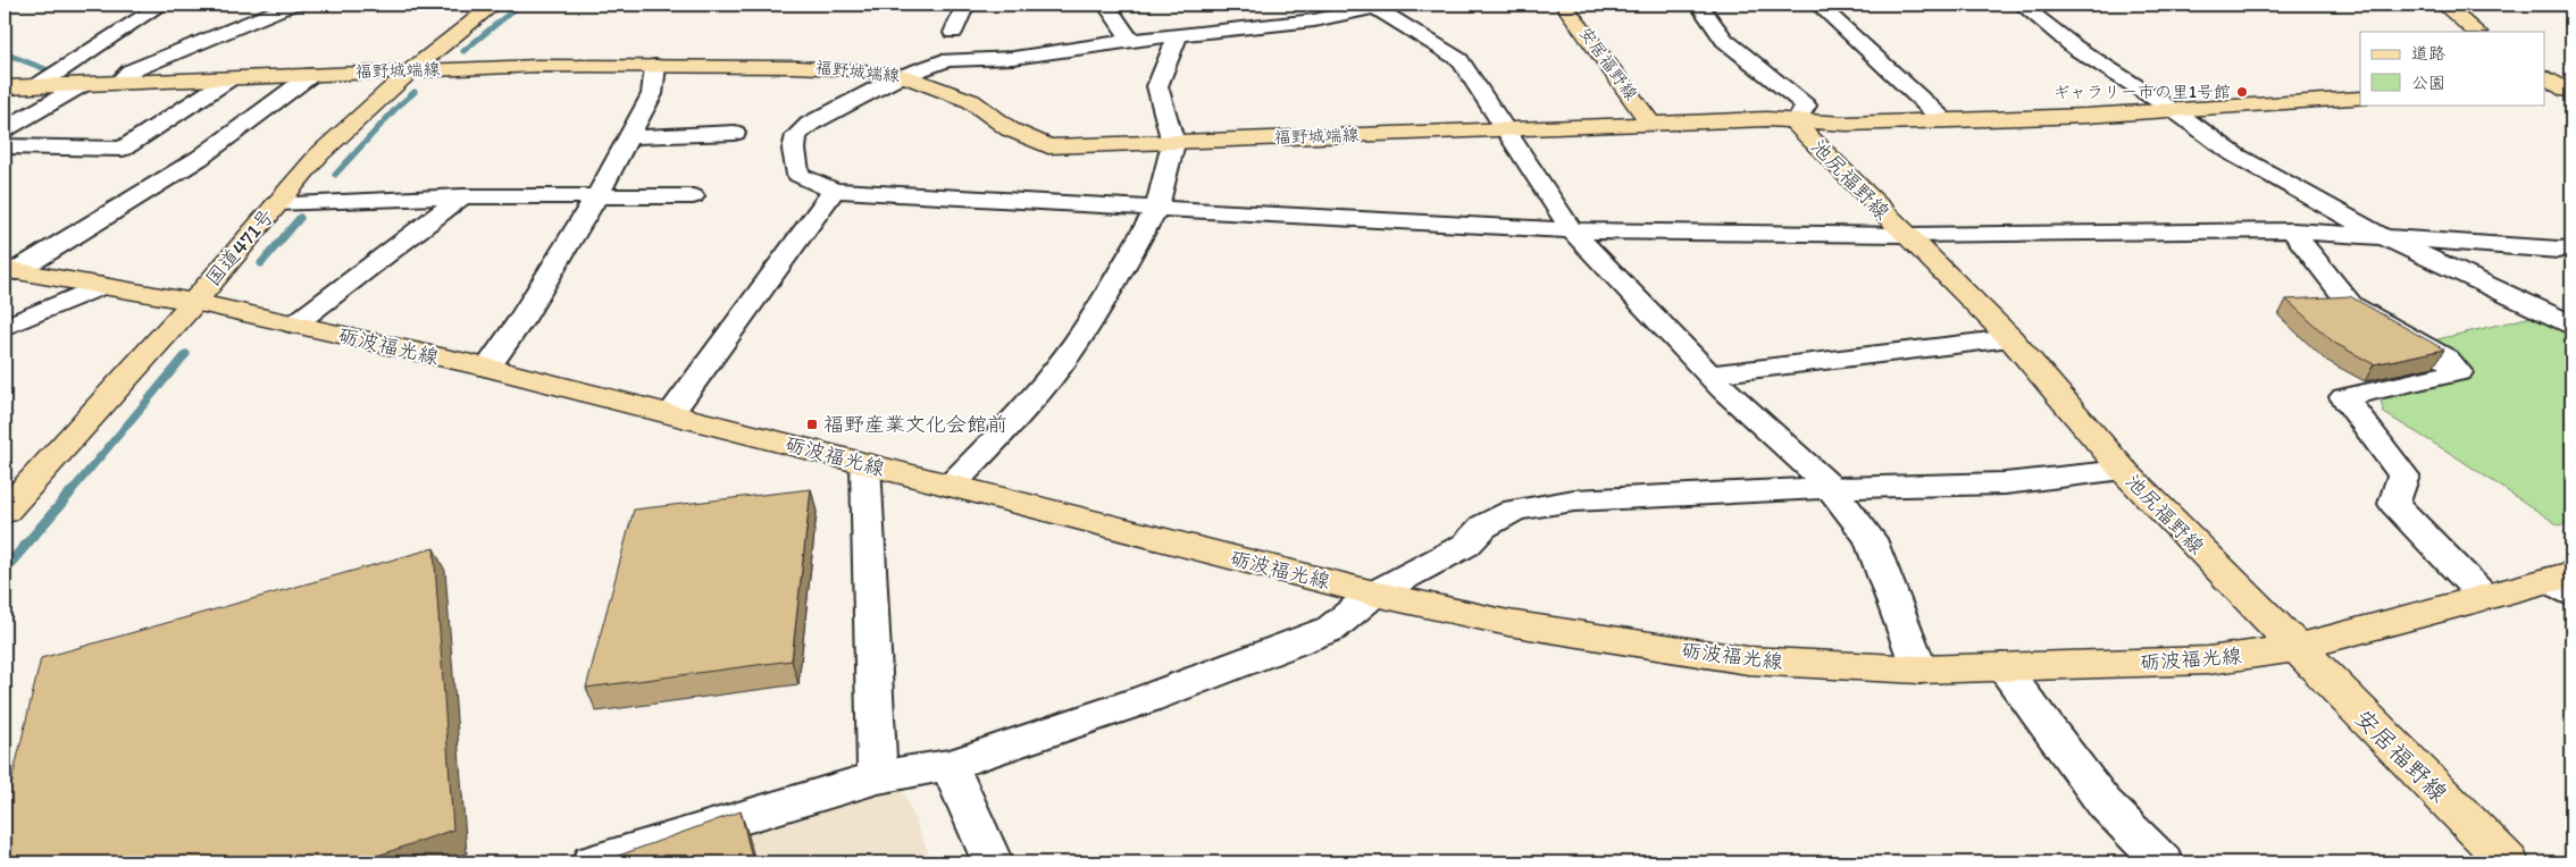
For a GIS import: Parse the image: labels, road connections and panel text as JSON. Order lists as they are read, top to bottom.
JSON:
{
  "streets": {
    "main road": [
      "安居福野線",
      "福野城端線",
      "池尻福野線",
      "国道471号",
      "砺波福光線"
    ]
  },
  "crossings": [
    ["安居福野線", "福野城端線"],
    ["安居福野線", "池尻福野線"],
    ["安居福野線", "砺波福光線"],
    ["福野城端線", "池尻福野線"],
    ["福野城端線", "国道471号"],
    ["池尻福野線", "砺波福光線"],
    ["国道471号", "砺波福光線"]
  ],
  "places": {
    "other": ["ギャラリー市の里1号館"],
    "transit": ["福野産業文化会館前"]
  },
  "legend": ["道路", "公園"]
}
